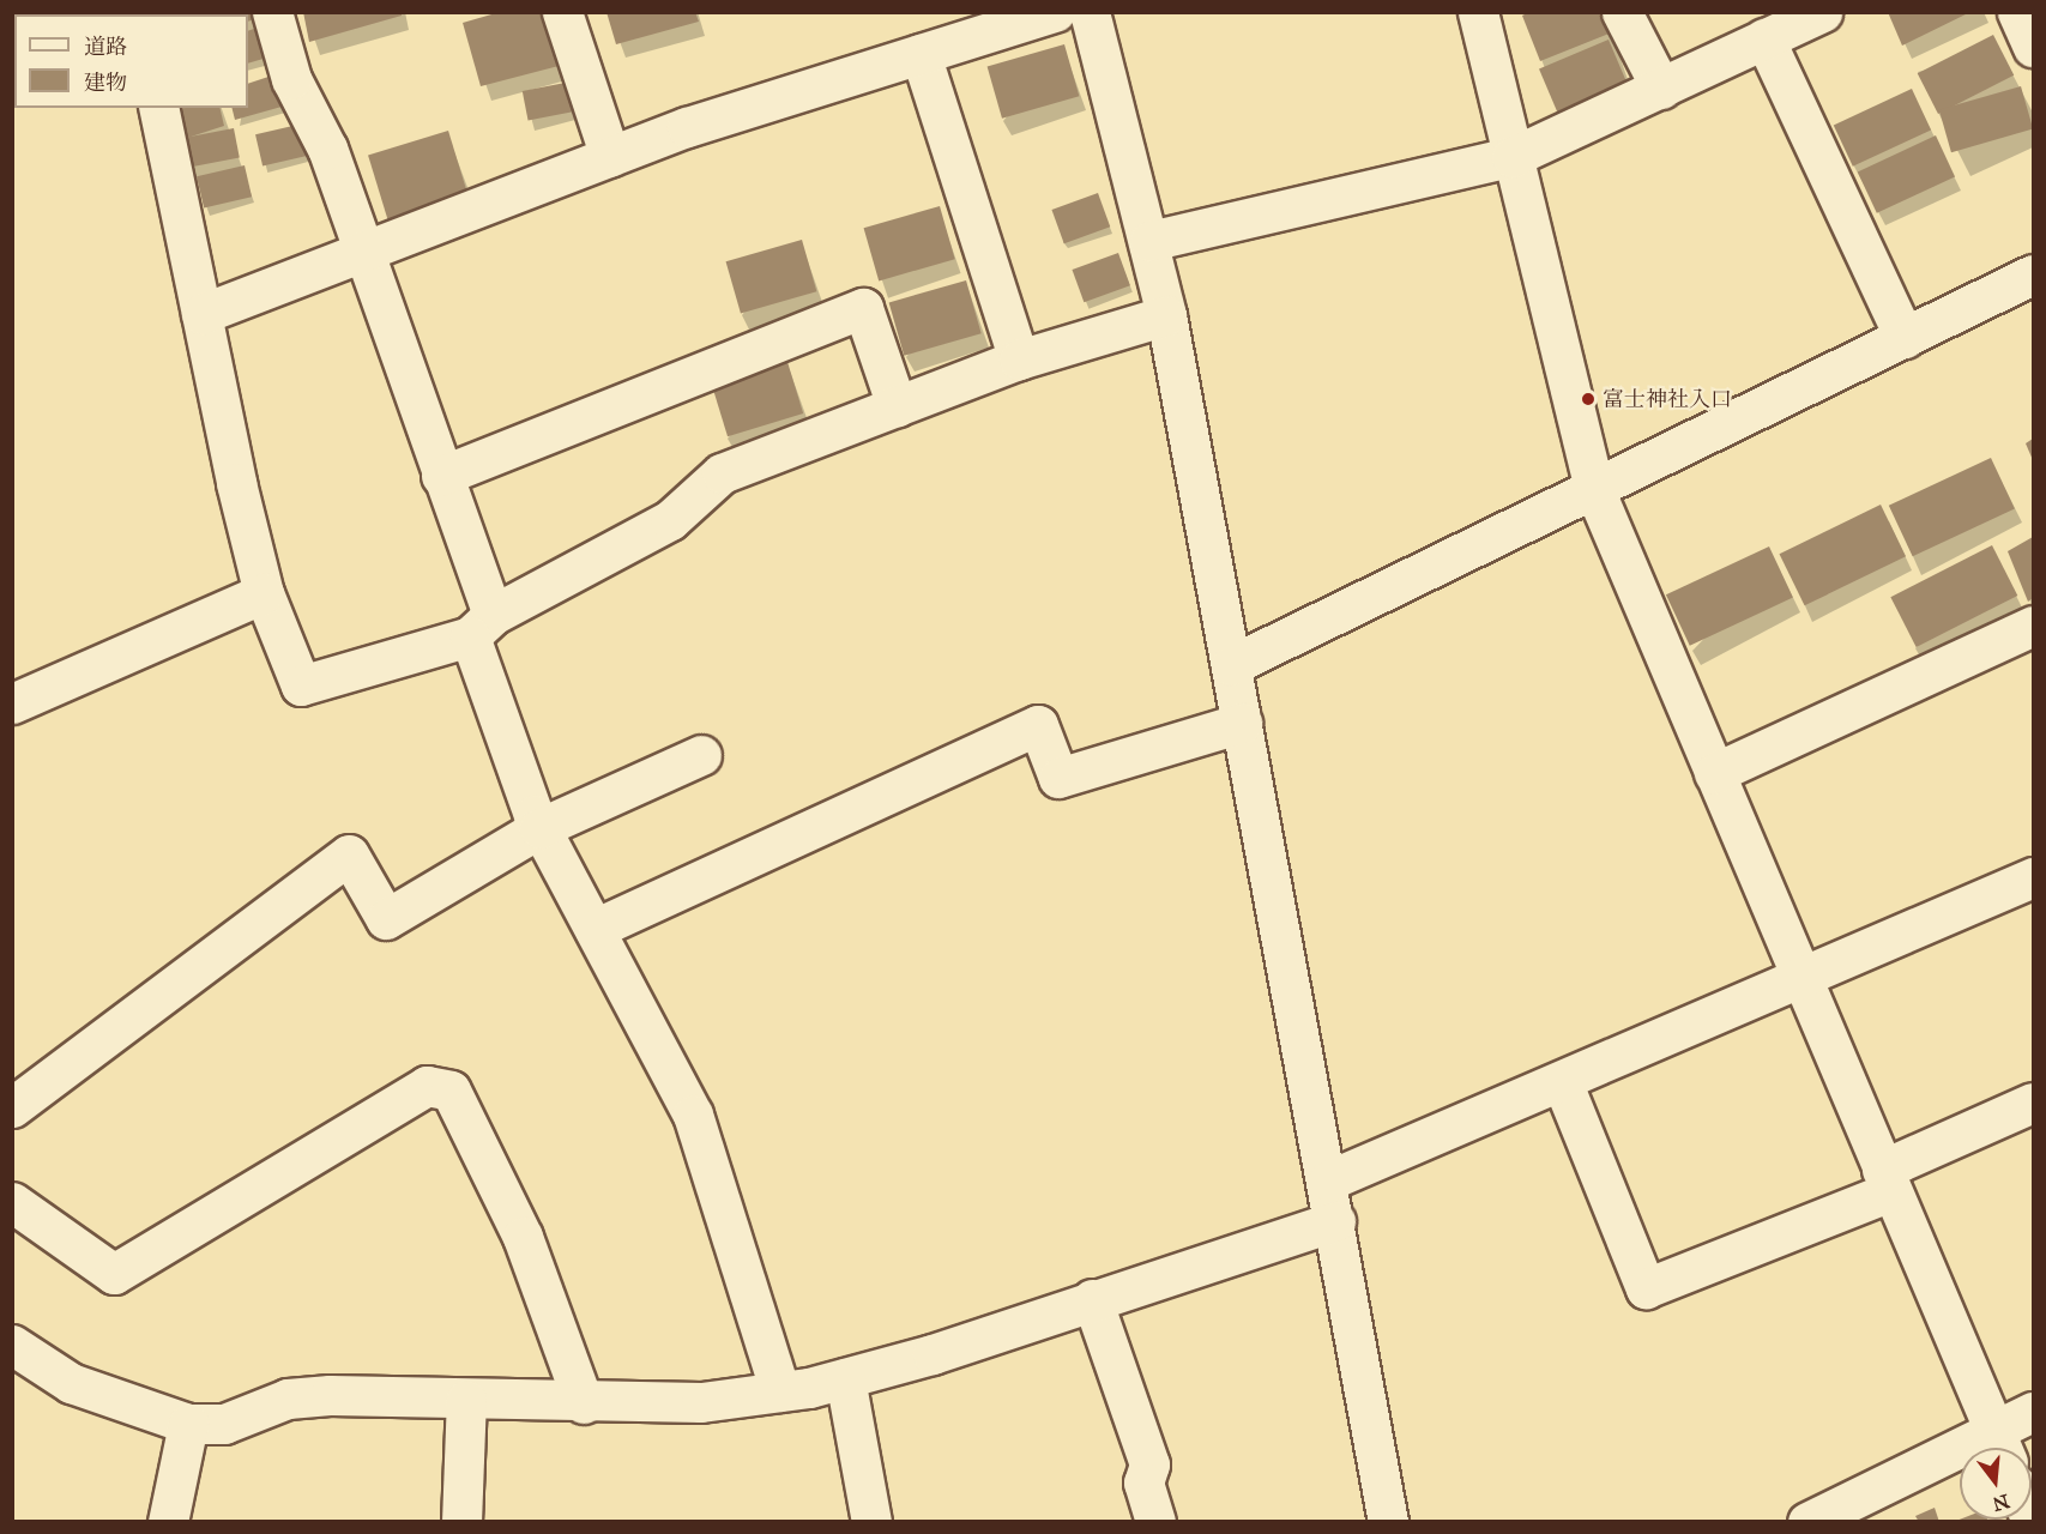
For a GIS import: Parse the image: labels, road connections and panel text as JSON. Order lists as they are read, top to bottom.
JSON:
{
  "places": ["富士神社入口"],
  "legend": ["道路", "建物"],
  "north": "bottom"
}
